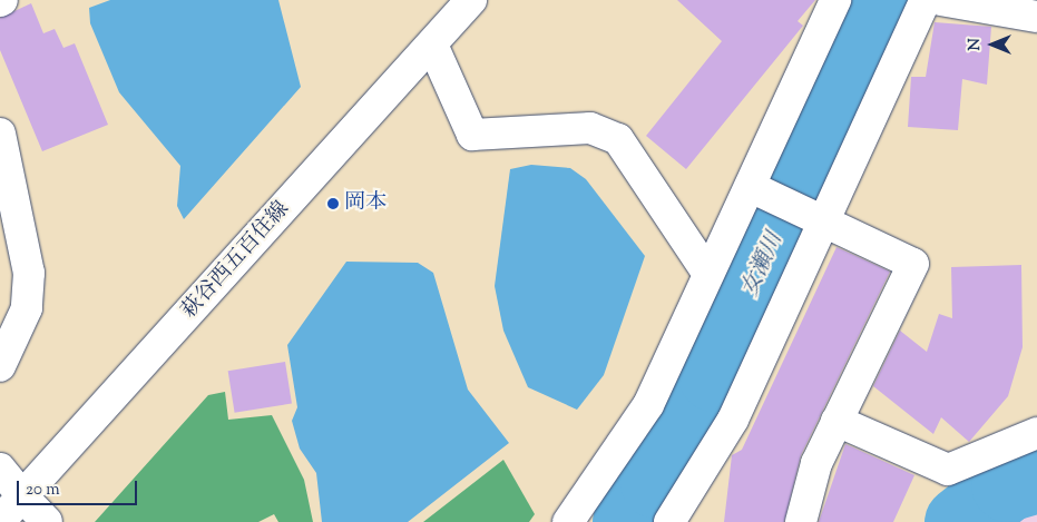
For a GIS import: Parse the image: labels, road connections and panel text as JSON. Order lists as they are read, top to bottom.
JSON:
{
  "streets": {
    "street": ["萩谷西五百住線"]
  },
  "water": ["女瀬川"],
  "places": ["岡本"],
  "scale_bar": "20 m",
  "north": "left"
}
